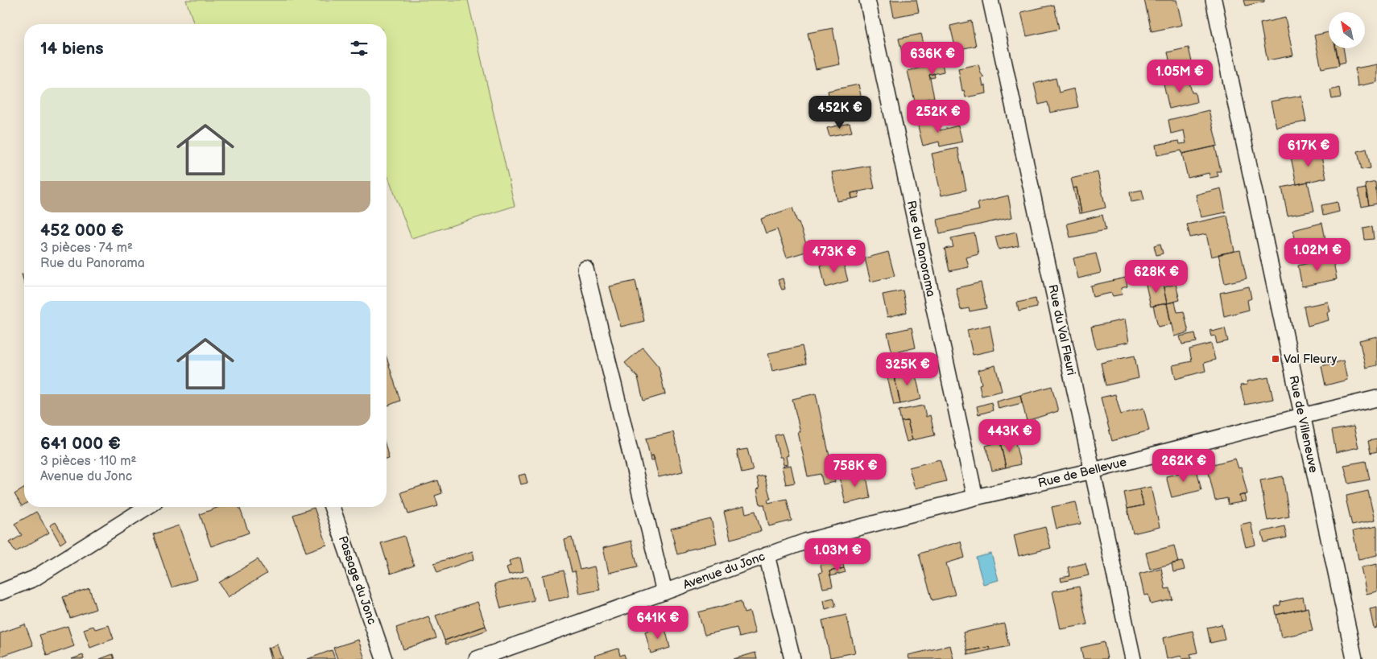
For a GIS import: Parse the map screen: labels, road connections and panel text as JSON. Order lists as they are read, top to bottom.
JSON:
{
  "streets": {
    "street": [
      "Rue du Panorama",
      "Rue du Val Fleuri",
      "Rue de Villeneuve",
      "Rue de Bellevue",
      "Avenue du Jonc",
      "Passage du Jonc"
    ]
  },
  "crossings": [
    ["Rue du Panorama", "Rue de Bellevue"],
    ["Rue du Panorama", "Avenue du Jonc"],
    ["Rue du Val Fleuri", "Rue de Bellevue"],
    ["Rue de Villeneuve", "Rue de Bellevue"],
    ["Rue de Bellevue", "Avenue du Jonc"]
  ],
  "places": {
    "transit": ["Val Fleury"]
  },
  "north": "top left",
  "page": {
    "heading": "14 biens",
    "price": [
      "636K €",
      "1.05M €",
      "452K €",
      "252K €",
      "617K €",
      "1.02M €",
      "473K €",
      "628K €",
      "325K €",
      "443K €",
      "262K €",
      "758K €",
      "1.03M €",
      "641K €"
    ],
    "list": [
      {
        "name": "452 000 €",
        "note": "3 pièces · 74 m² · Rue du Panorama"
      },
      {
        "name": "641 000 €",
        "note": "3 pièces · 110 m² · Avenue du Jonc"
      }
    ]
  }
}
